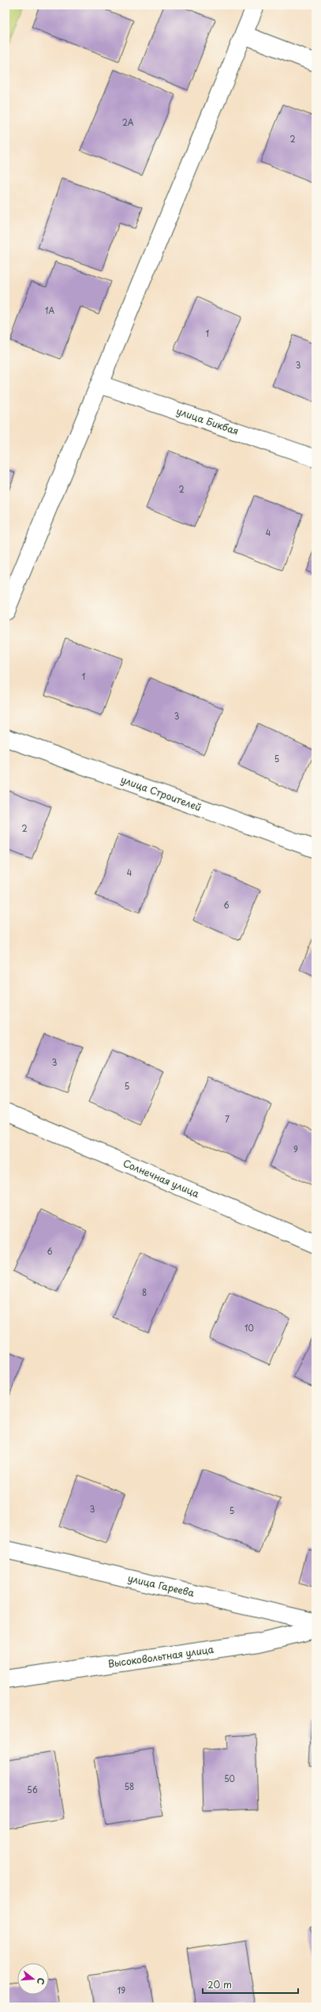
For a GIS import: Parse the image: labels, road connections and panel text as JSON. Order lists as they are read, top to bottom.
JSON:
{
  "streets": {
    "street": [
      "улица Бикбая",
      "улица Строителей",
      "Солнечная улица",
      "улица Гареева",
      "Высоковольтная улица"
    ]
  },
  "house_numbers": [
    "2А",
    "2",
    "1А",
    "1",
    "3",
    "2",
    "4",
    "1",
    "3",
    "5",
    "2",
    "4",
    "6",
    "3",
    "5",
    "7",
    "9",
    "6",
    "8",
    "10",
    "3",
    "5",
    "50",
    "58",
    "56",
    "19"
  ],
  "scale_bar": "20 m",
  "north": "right"
}
